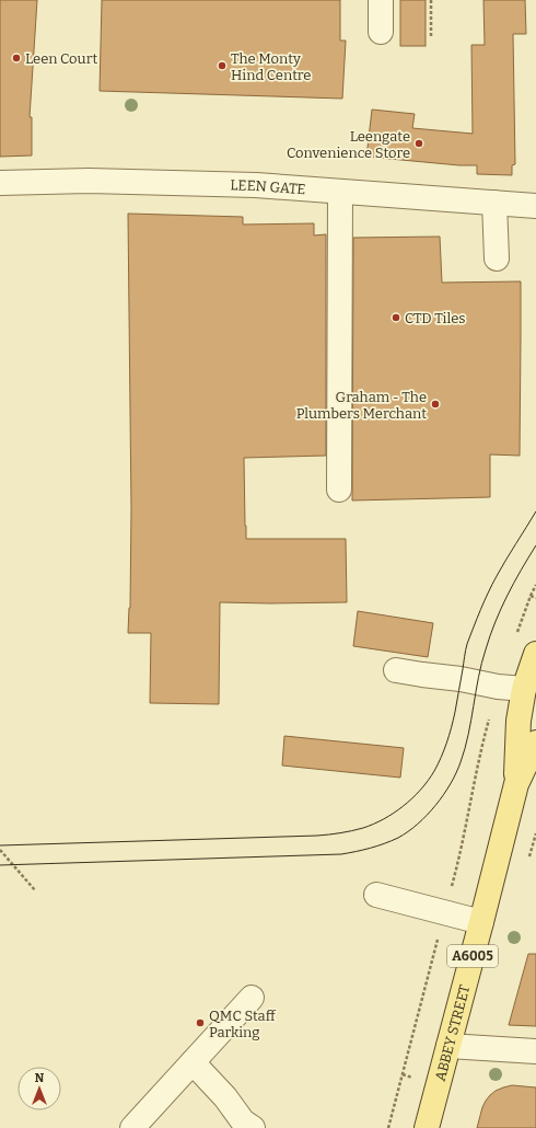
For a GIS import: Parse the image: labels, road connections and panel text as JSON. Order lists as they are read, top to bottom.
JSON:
{
  "streets": {
    "main road": ["A6005", "ABBEY STREET"],
    "street": ["LEEN GATE"]
  },
  "places": [
    "Leen Court",
    "The Monty Hind Centre",
    "Leengate Convenience Store",
    "CTD Tiles",
    "Graham - The Plumbers Merchant",
    "QMC Staff Parking"
  ],
  "north": "top"
}
